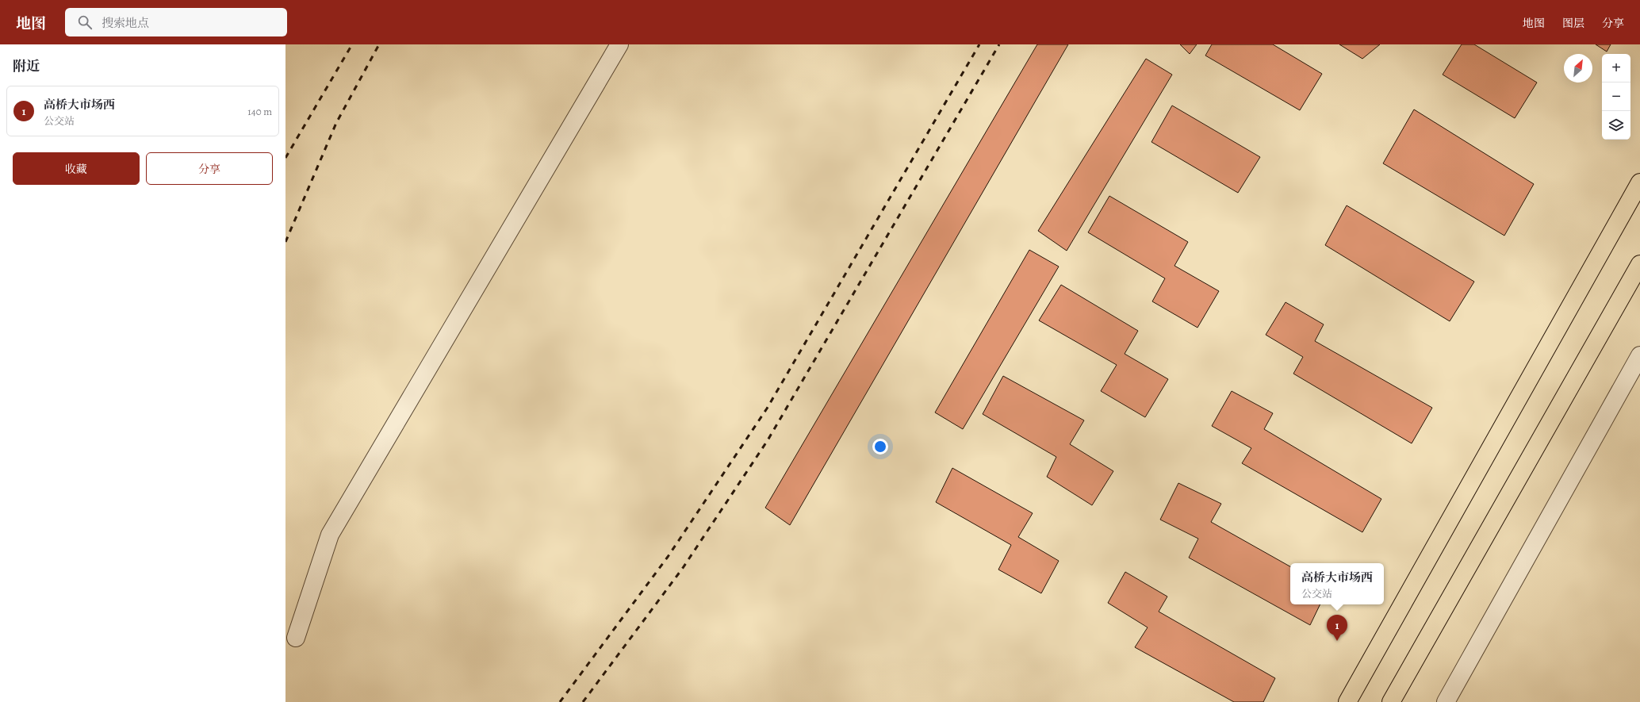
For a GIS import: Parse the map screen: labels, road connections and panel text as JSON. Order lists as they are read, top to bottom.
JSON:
{
  "north": "top right",
  "page": {
    "header": "地图",
    "search": "搜索地点",
    "nav": ["地图", "图层", "分享"],
    "heading": "附近",
    "map_buttons": ["+", "−"],
    "list": [
      {
        "mark": "1",
        "name": "高桥大市场西",
        "note": "公交站",
        "value": "140 m"
      }
    ],
    "buttons": ["收藏", "分享"],
    "popup": ["高桥大市场西", "公交站"],
    "pins": "1"
  }
}
